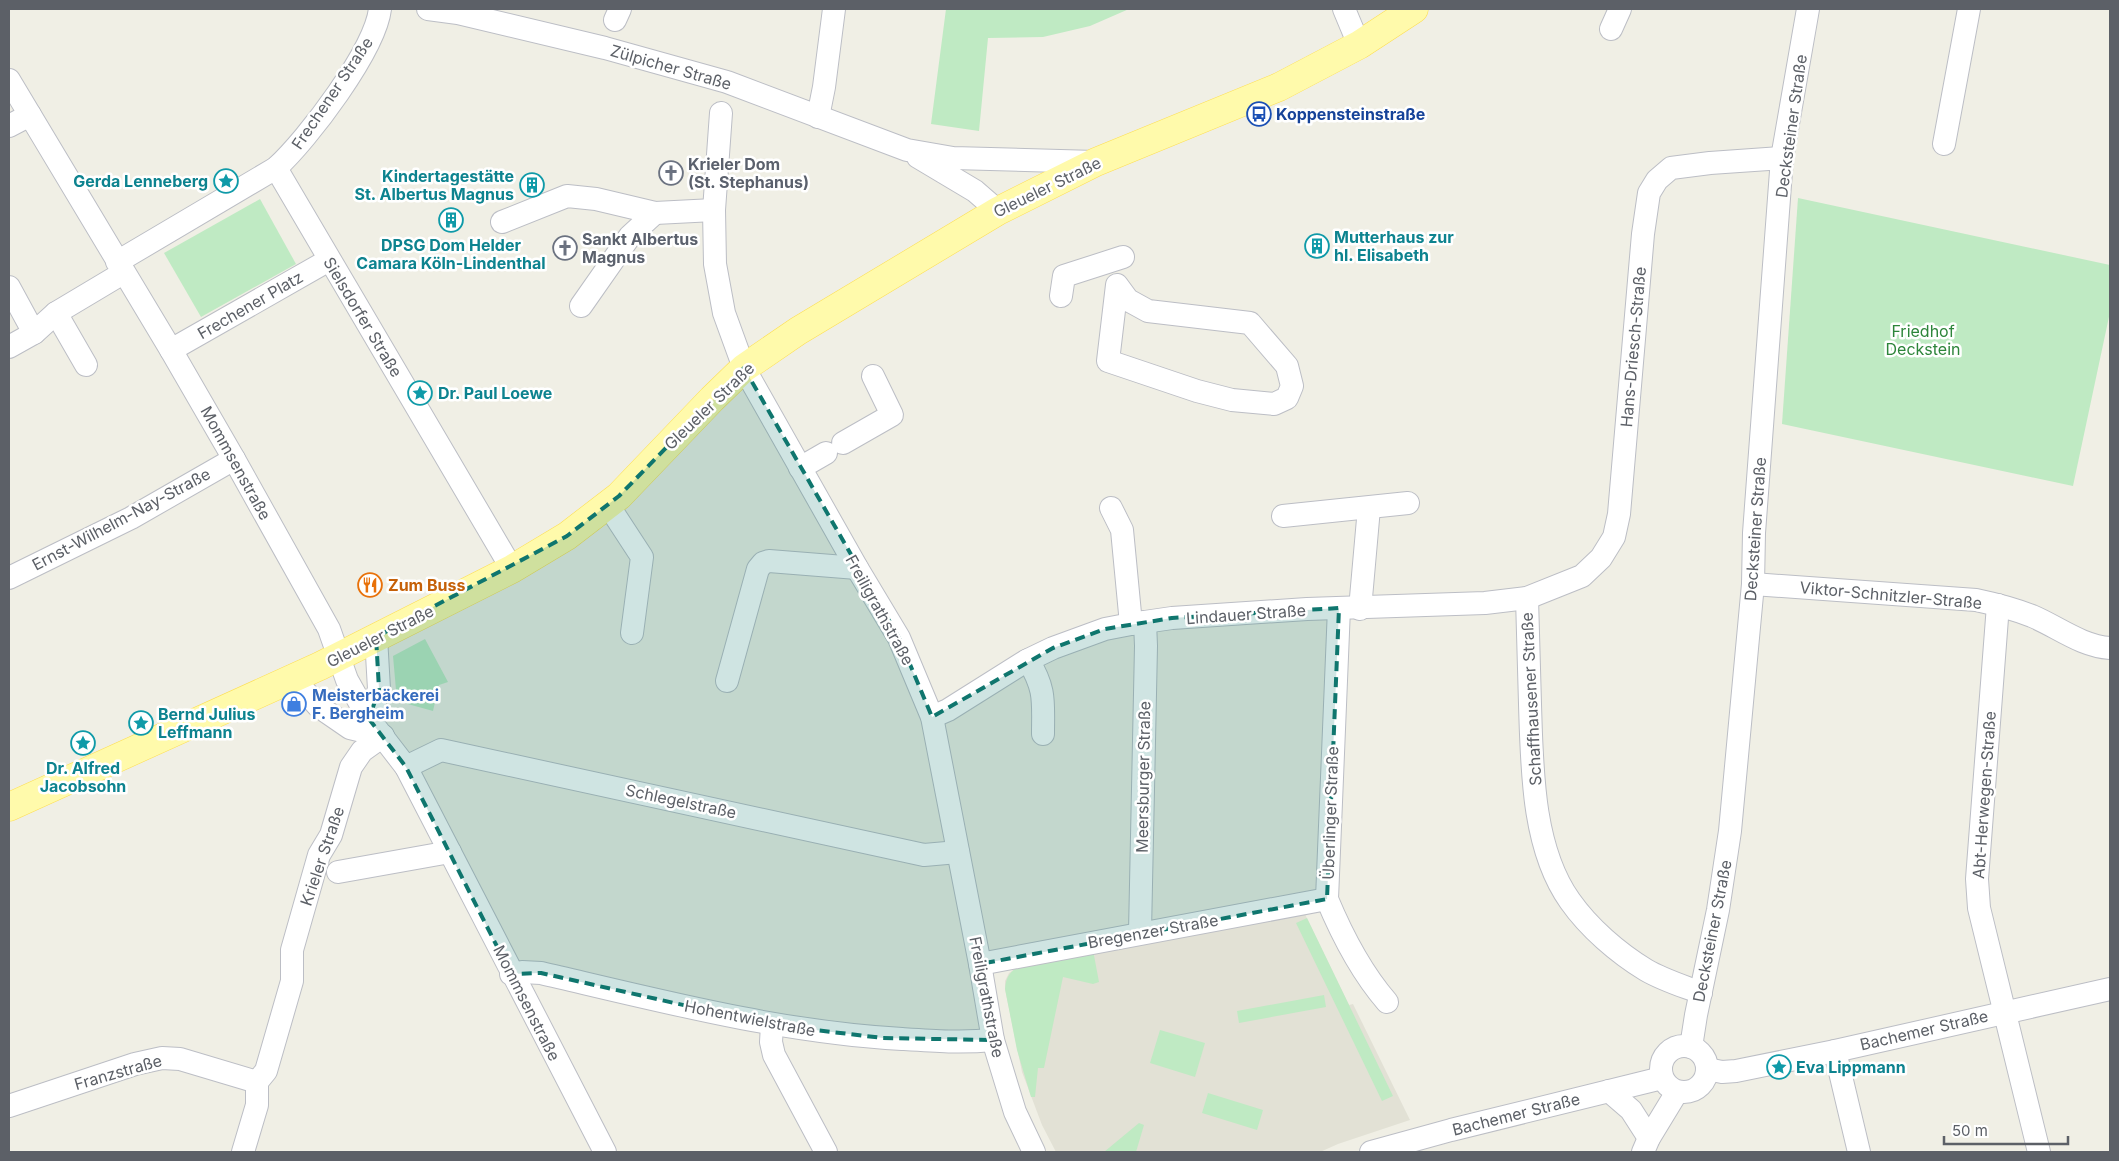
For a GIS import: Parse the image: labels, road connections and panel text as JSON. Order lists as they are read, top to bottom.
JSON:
{
  "streets": {
    "main road": ["Gleueler Straße"],
    "street": [
      "Zülpicher Straße",
      "Frechener Straße",
      "Decksteiner Straße",
      "Frechener Platz",
      "Sielsdorfer Straße",
      "Hans-Driesch-Straße",
      "Mommsenstraße",
      "Ernst-Wilhelm-Nay-Straße",
      "Viktor-Schnitzler-Straße",
      "Freiligrathstraße",
      "Lindauer Straße",
      "Schaffhausener Straße",
      "Meersburger Straße",
      "Abt-Herwegen-Straße",
      "Schlegelstraße",
      "Überlinger Straße",
      "Krieler Straße",
      "Bregenzer Straße",
      "Hohentwielstraße",
      "Bachemer Straße",
      "Franzstraße"
    ]
  },
  "crossings": [
    ["Zülpicher Straße", "Gleueler Straße"],
    ["Frechener Straße", "Sielsdorfer Straße"],
    ["Frechener Straße", "Mommsenstraße"],
    ["Decksteiner Straße", "Hans-Driesch-Straße"],
    ["Decksteiner Straße", "Viktor-Schnitzler-Straße"],
    ["Decksteiner Straße", "Schaffhausener Straße"],
    ["Decksteiner Straße", "Bachemer Straße"],
    ["Gleueler Straße", "Sielsdorfer Straße"],
    ["Gleueler Straße", "Mommsenstraße"],
    ["Gleueler Straße", "Freiligrathstraße"],
    ["Frechener Platz", "Sielsdorfer Straße"],
    ["Frechener Platz", "Mommsenstraße"],
    ["Hans-Driesch-Straße", "Lindauer Straße"],
    ["Hans-Driesch-Straße", "Schaffhausener Straße"],
    ["Mommsenstraße", "Ernst-Wilhelm-Nay-Straße"],
    ["Mommsenstraße", "Schlegelstraße"],
    ["Mommsenstraße", "Krieler Straße"],
    ["Mommsenstraße", "Hohentwielstraße"],
    ["Viktor-Schnitzler-Straße", "Abt-Herwegen-Straße"],
    ["Freiligrathstraße", "Lindauer Straße"],
    ["Freiligrathstraße", "Schlegelstraße"],
    ["Freiligrathstraße", "Bregenzer Straße"],
    ["Freiligrathstraße", "Hohentwielstraße"],
    ["Lindauer Straße", "Schaffhausener Straße"],
    ["Lindauer Straße", "Meersburger Straße"],
    ["Lindauer Straße", "Überlinger Straße"],
    ["Meersburger Straße", "Bregenzer Straße"],
    ["Abt-Herwegen-Straße", "Bachemer Straße"],
    ["Überlinger Straße", "Bregenzer Straße"],
    ["Krieler Straße", "Franzstraße"]
  ],
  "parks": ["Friedhof Deckstein"],
  "places": {
    "bus stop": ["Koppensteinstraße"],
    "church": ["Krieler Dom (St. Stephanus)", "Sankt Albertus Magnus"],
    "place": [
      "Gerda Lenneberg",
      "Dr. Paul Loewe",
      "Bernd Julius Leffmann",
      "Dr. Alfred Jacobsohn",
      "Eva Lippmann"
    ],
    "building": ["Kindertagestätte St. Albertus Magnus", "DPSG Dom Helder Camara Köln-Lindenthal", "Mutterhaus zur hl. Elisabeth"],
    "restaurant": ["Zum Buss"],
    "shop": ["Meisterbäckerei F. Bergheim"]
  },
  "scale_bar": "50 m"
}
